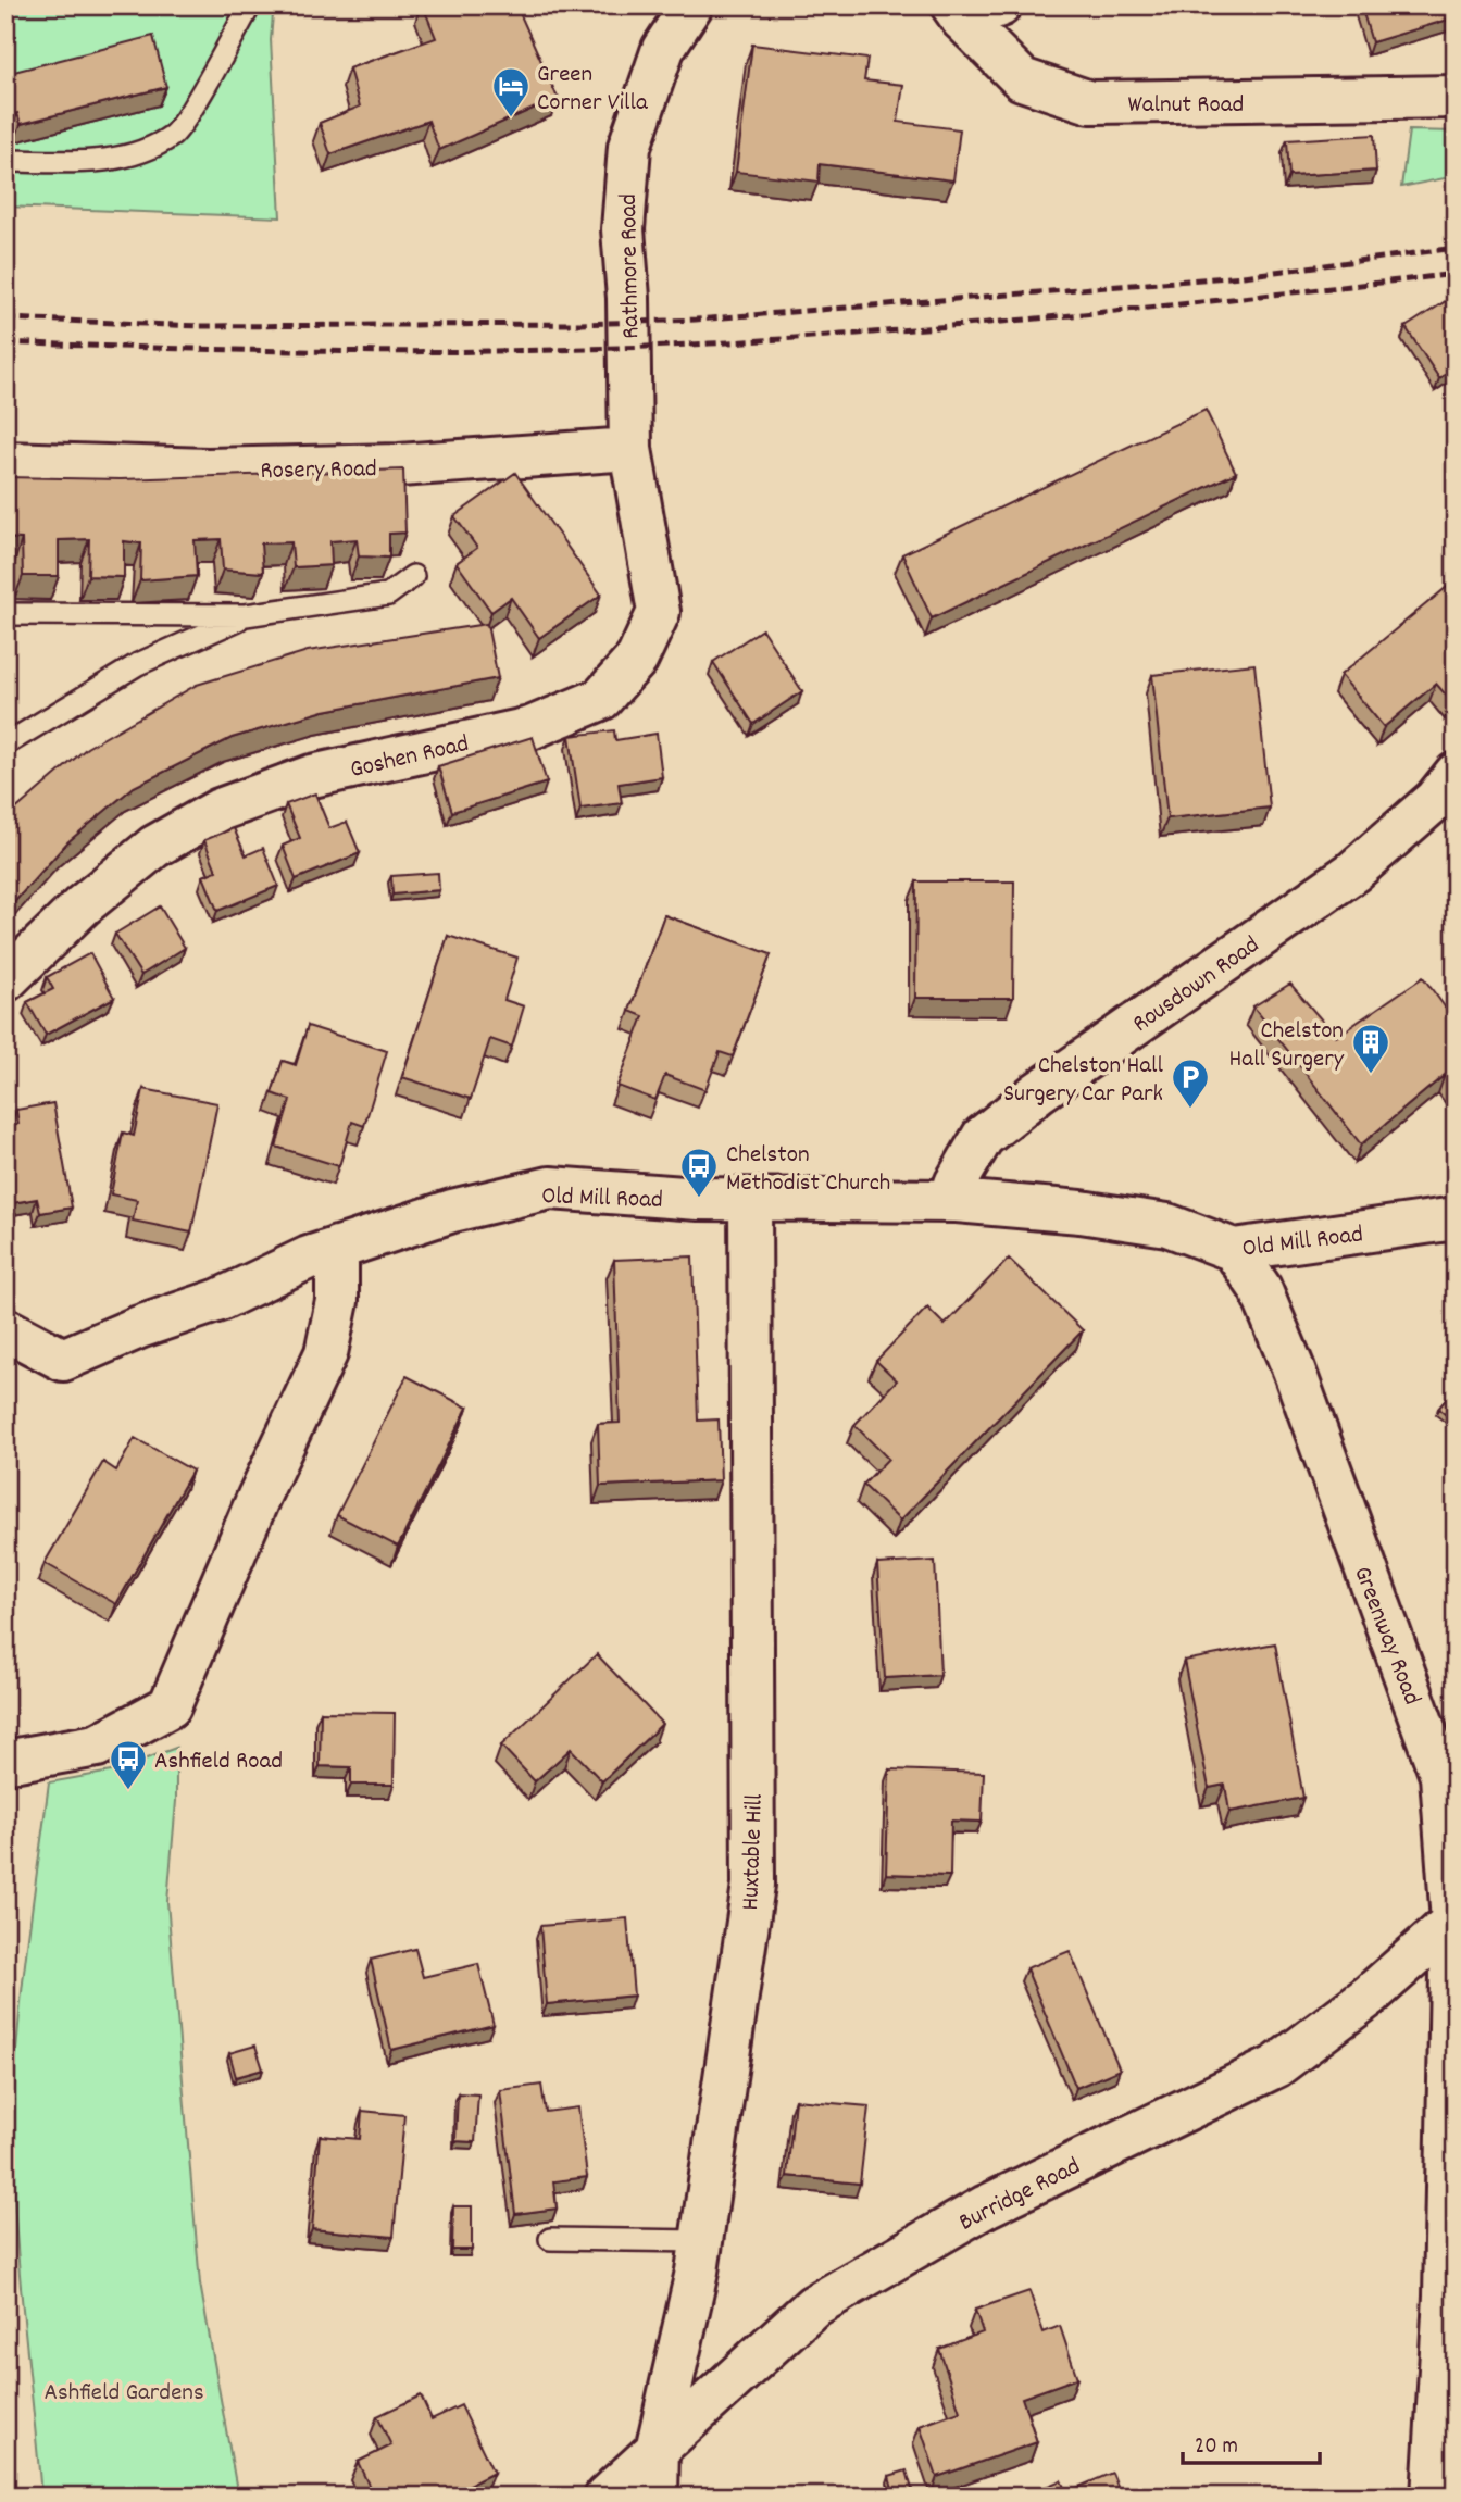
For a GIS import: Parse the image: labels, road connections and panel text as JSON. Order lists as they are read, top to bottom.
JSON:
{
  "streets": {
    "street": [
      "Walnut Road",
      "Rathmore Road",
      "Rosery Road",
      "Goshen Road",
      "Rousdown Road",
      "Old Mill Road",
      "Greenway Road",
      "Huxtable Hill",
      "Burridge Road"
    ]
  },
  "crossings": [
    ["Rathmore Road", "Rosery Road"],
    ["Rathmore Road", "Goshen Road"],
    ["Rosery Road", "Goshen Road"],
    ["Rousdown Road", "Old Mill Road"],
    ["Old Mill Road", "Greenway Road"],
    ["Old Mill Road", "Huxtable Hill"],
    ["Greenway Road", "Burridge Road"],
    ["Huxtable Hill", "Burridge Road"]
  ],
  "parks": ["Ashfield Gardens"],
  "places": {
    "hotel": ["Green Corner Villa"],
    "building": ["Chelston Hall Surgery"],
    "parking": ["Chelston Hall Surgery Car Park"],
    "bus stop": ["Chelston Methodist Church", "Ashfield Road"]
  },
  "scale_bar": "20 m"
}
